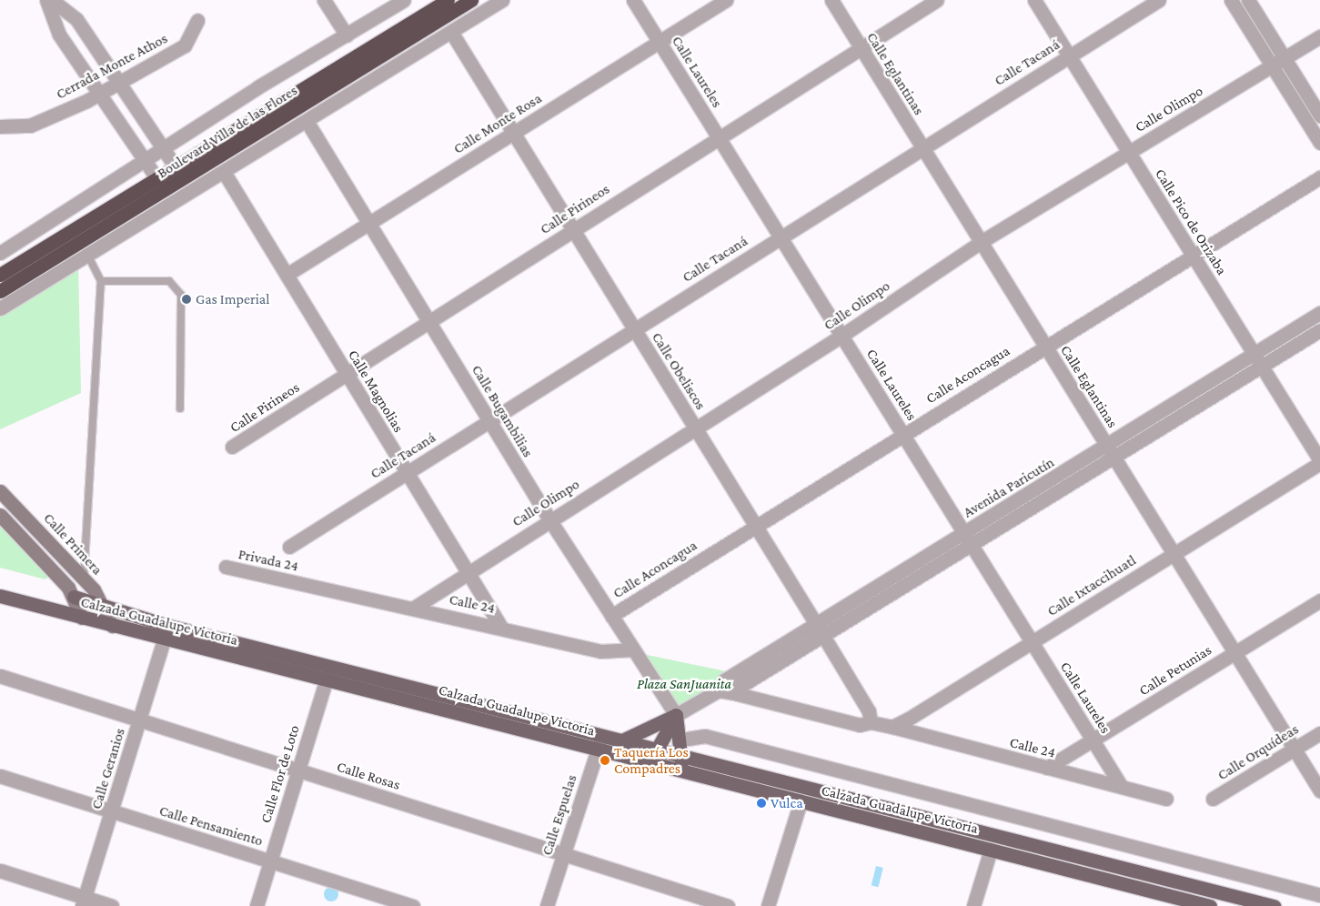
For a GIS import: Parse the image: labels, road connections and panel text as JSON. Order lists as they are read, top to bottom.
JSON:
{
  "streets": {
    "highway": ["Boulevard Villa de las Flores"],
    "main road": ["Calle Primera", "Calzada Guadalupe Victoria"],
    "street": [
      "Calle Tacaná",
      "Cerrada Monte Athos",
      "Calle Laureles",
      "Calle Eglantinas",
      "Calle Olimpo",
      "Calle Monte Rosa",
      "Calle Pirineos",
      "Calle Pico de Orizaba",
      "Calle Obeliscos",
      "Calle Aconcagua",
      "Calle Magnolias",
      "Calle Bugambilias",
      "Avenida Paricutín",
      "Privada 24",
      "Calle Ixtaccihuatl",
      "Calle 24",
      "Calle Petunias",
      "Calle Orquídeas",
      "Calle Geranios",
      "Calle Flor de Loto",
      "Calle Rosas",
      "Calle Espuelas",
      "Calle Pensamiento"
    ]
  },
  "crossings": [
    ["Calle Tacaná", "Calle Laureles"],
    ["Calle Tacaná", "Calle Eglantinas"],
    ["Calle Tacaná", "Calle Pico de Orizaba"],
    ["Calle Tacaná", "Calle Obeliscos"],
    ["Calle Tacaná", "Calle Magnolias"],
    ["Calle Tacaná", "Calle Bugambilias"],
    ["Calle Laureles", "Calle Olimpo"],
    ["Calle Laureles", "Calle Monte Rosa"],
    ["Calle Laureles", "Calle Pirineos"],
    ["Calle Laureles", "Calle Aconcagua"],
    ["Calle Laureles", "Avenida Paricutín"],
    ["Calle Laureles", "Calle Ixtaccihuatl"],
    ["Calle Laureles", "Calle 24"],
    ["Calle Laureles", "Calle Petunias"],
    ["Calle Eglantinas", "Calle Olimpo"],
    ["Calle Eglantinas", "Calle Pirineos"],
    ["Calle Eglantinas", "Calle Aconcagua"],
    ["Calle Eglantinas", "Avenida Paricutín"],
    ["Calle Eglantinas", "Calle Ixtaccihuatl"],
    ["Calle Eglantinas", "Calle Petunias"],
    ["Calle Eglantinas", "Calle Orquídeas"],
    ["Calle Olimpo", "Calle Pico de Orizaba"],
    ["Calle Olimpo", "Calle Obeliscos"],
    ["Calle Olimpo", "Calle Magnolias"],
    ["Calle Olimpo", "Calle Bugambilias"],
    ["Calle Olimpo", "Calle 24"],
    ["Calle Monte Rosa", "Calle Obeliscos"],
    ["Calle Monte Rosa", "Calle Magnolias"],
    ["Calle Monte Rosa", "Calle Bugambilias"],
    ["Calle Pirineos", "Calle Obeliscos"],
    ["Calle Pirineos", "Calle Magnolias"],
    ["Calle Pirineos", "Calle Bugambilias"],
    ["Calle Pico de Orizaba", "Calle Aconcagua"],
    ["Calle Pico de Orizaba", "Avenida Paricutín"],
    ["Calle Pico de Orizaba", "Calle Ixtaccihuatl"],
    ["Calle Obeliscos", "Calle Aconcagua"],
    ["Calle Obeliscos", "Avenida Paricutín"],
    ["Calle Aconcagua", "Calle Bugambilias"],
    ["Calle Magnolias", "Calle 24"],
    ["Calle Bugambilias", "Avenida Paricutín"],
    ["Calle Bugambilias", "Calle 24"],
    ["Calle Primera", "Calzada Guadalupe Victoria"],
    ["Privada 24", "Calle 24"],
    ["Calle Ixtaccihuatl", "Calle 24"],
    ["Calle 24", "Calle Petunias"],
    ["Calzada Guadalupe Victoria", "Calle Geranios"],
    ["Calzada Guadalupe Victoria", "Calle Flor de Loto"],
    ["Calzada Guadalupe Victoria", "Calle Espuelas"],
    ["Calle Geranios", "Calle Rosas"],
    ["Calle Geranios", "Calle Pensamiento"],
    ["Calle Flor de Loto", "Calle Rosas"],
    ["Calle Flor de Loto", "Calle Pensamiento"],
    ["Calle Rosas", "Calle Espuelas"]
  ],
  "parks": ["Plaza SanJuanita"],
  "places": ["Gas Imperial", "Taquería Los Compadres", "Vulca"]
}
